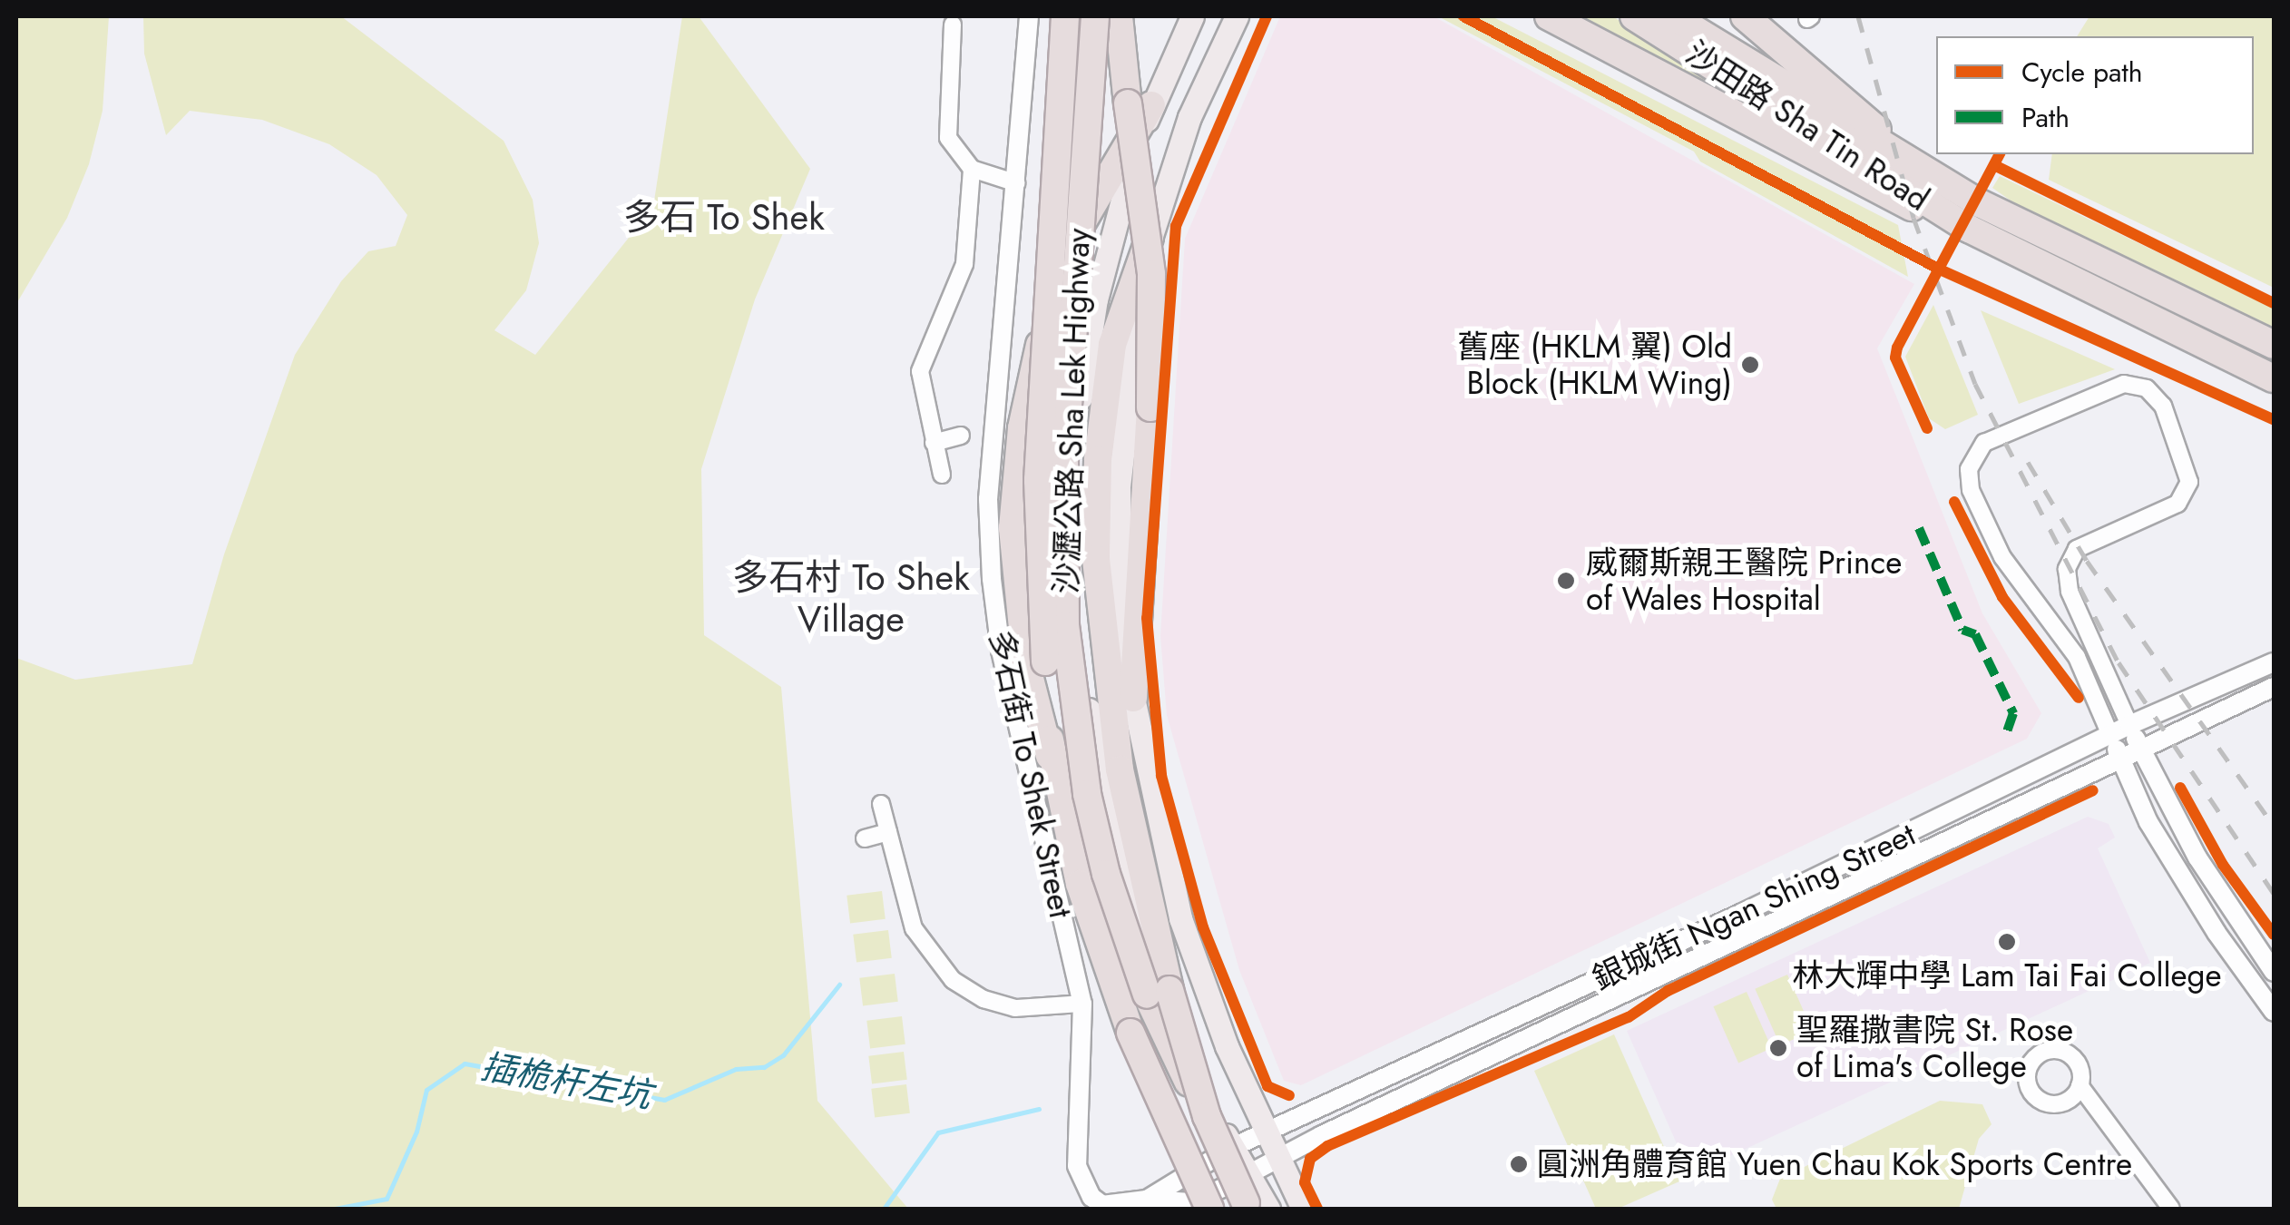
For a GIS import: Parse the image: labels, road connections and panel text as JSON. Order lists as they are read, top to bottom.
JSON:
{
  "streets": {
    "highway": ["沙田路 Sha Tin Road", "沙瀝公路 Sha Lek Highway"],
    "street": ["多石街 To Shek Street", "銀城街 Ngan Shing Street"]
  },
  "crossings": [
    ["多石街 To Shek Street", "銀城街 Ngan Shing Street"]
  ],
  "districts": ["多石 To Shek", "多石村 To Shek Village"],
  "water": ["插桅杆左坑"],
  "places": [
    "舊座 (HKLM 翼) Old Block (HKLM Wing)",
    "威爾斯親王醫院 Prince of Wales Hospital",
    "林大輝中學 Lam Tai Fai College",
    "聖羅撒書院 St. Rose of Lima's College",
    "圓洲角體育館 Yuen Chau Kok Sports Centre"
  ],
  "legend": ["Cycle path", "Path"]
}
